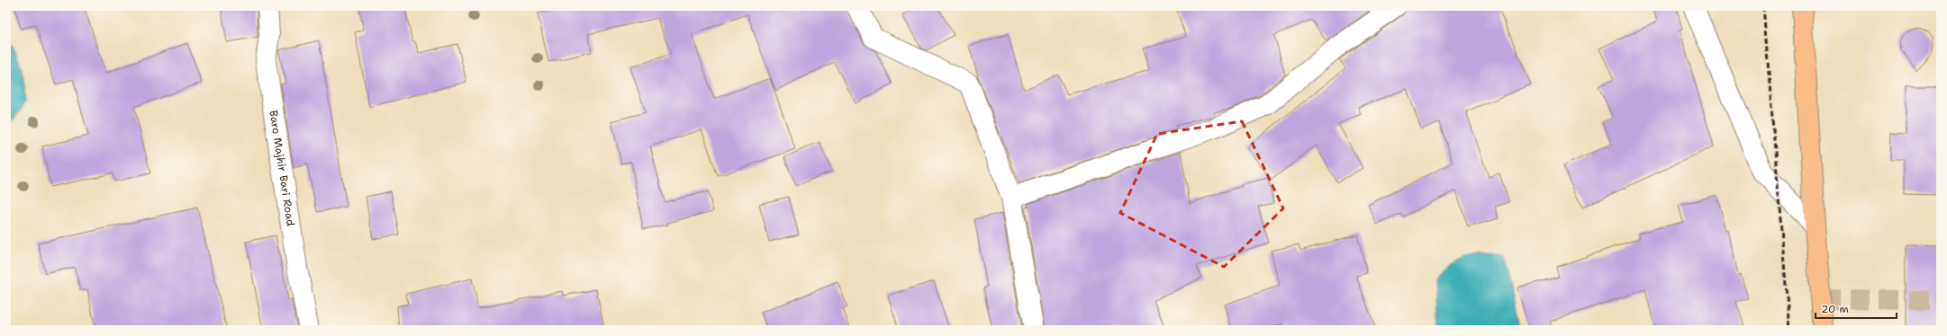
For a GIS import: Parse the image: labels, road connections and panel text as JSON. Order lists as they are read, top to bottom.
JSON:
{
  "streets": {
    "street": ["Baro Majhir Bari Road"]
  },
  "scale_bar": "20 m"
}
